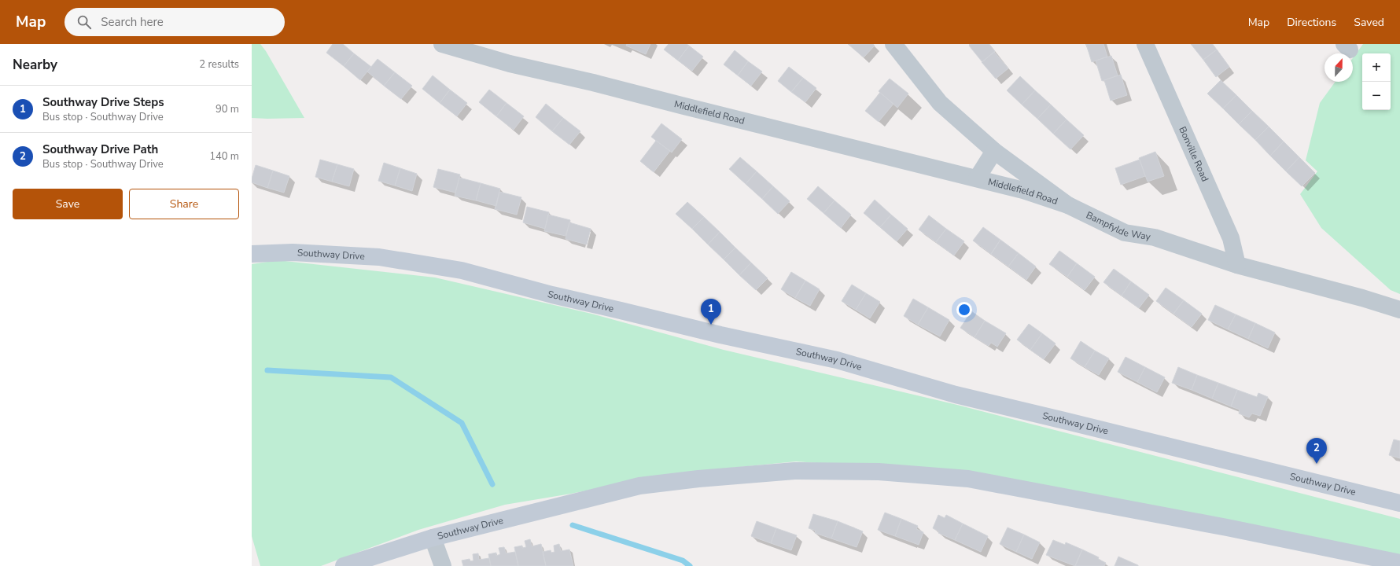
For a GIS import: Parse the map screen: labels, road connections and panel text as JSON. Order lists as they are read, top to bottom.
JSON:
{
  "streets": {
    "street": [
      "Middlefield Road",
      "Bonville Road",
      "Bampfylde Way",
      "Southway Drive"
    ]
  },
  "crossings": [
    ["Middlefield Road", "Bampfylde Way"],
    ["Bonville Road", "Bampfylde Way"]
  ],
  "north": "top",
  "page": {
    "header": "Map",
    "search": "Search here",
    "nav": ["Map", "Directions", "Saved"],
    "heading": ["Nearby", "2 results"],
    "map_buttons": ["+", "−"],
    "list": [
      {
        "mark": "1",
        "name": "Southway Drive Steps",
        "note": "Bus stop · Southway Drive",
        "value": "90 m"
      },
      {
        "mark": "2",
        "name": "Southway Drive Path",
        "note": "Bus stop · Southway Drive",
        "value": "140 m"
      }
    ],
    "buttons": ["Save", "Share"],
    "pins": ["1", "2"]
  }
}
